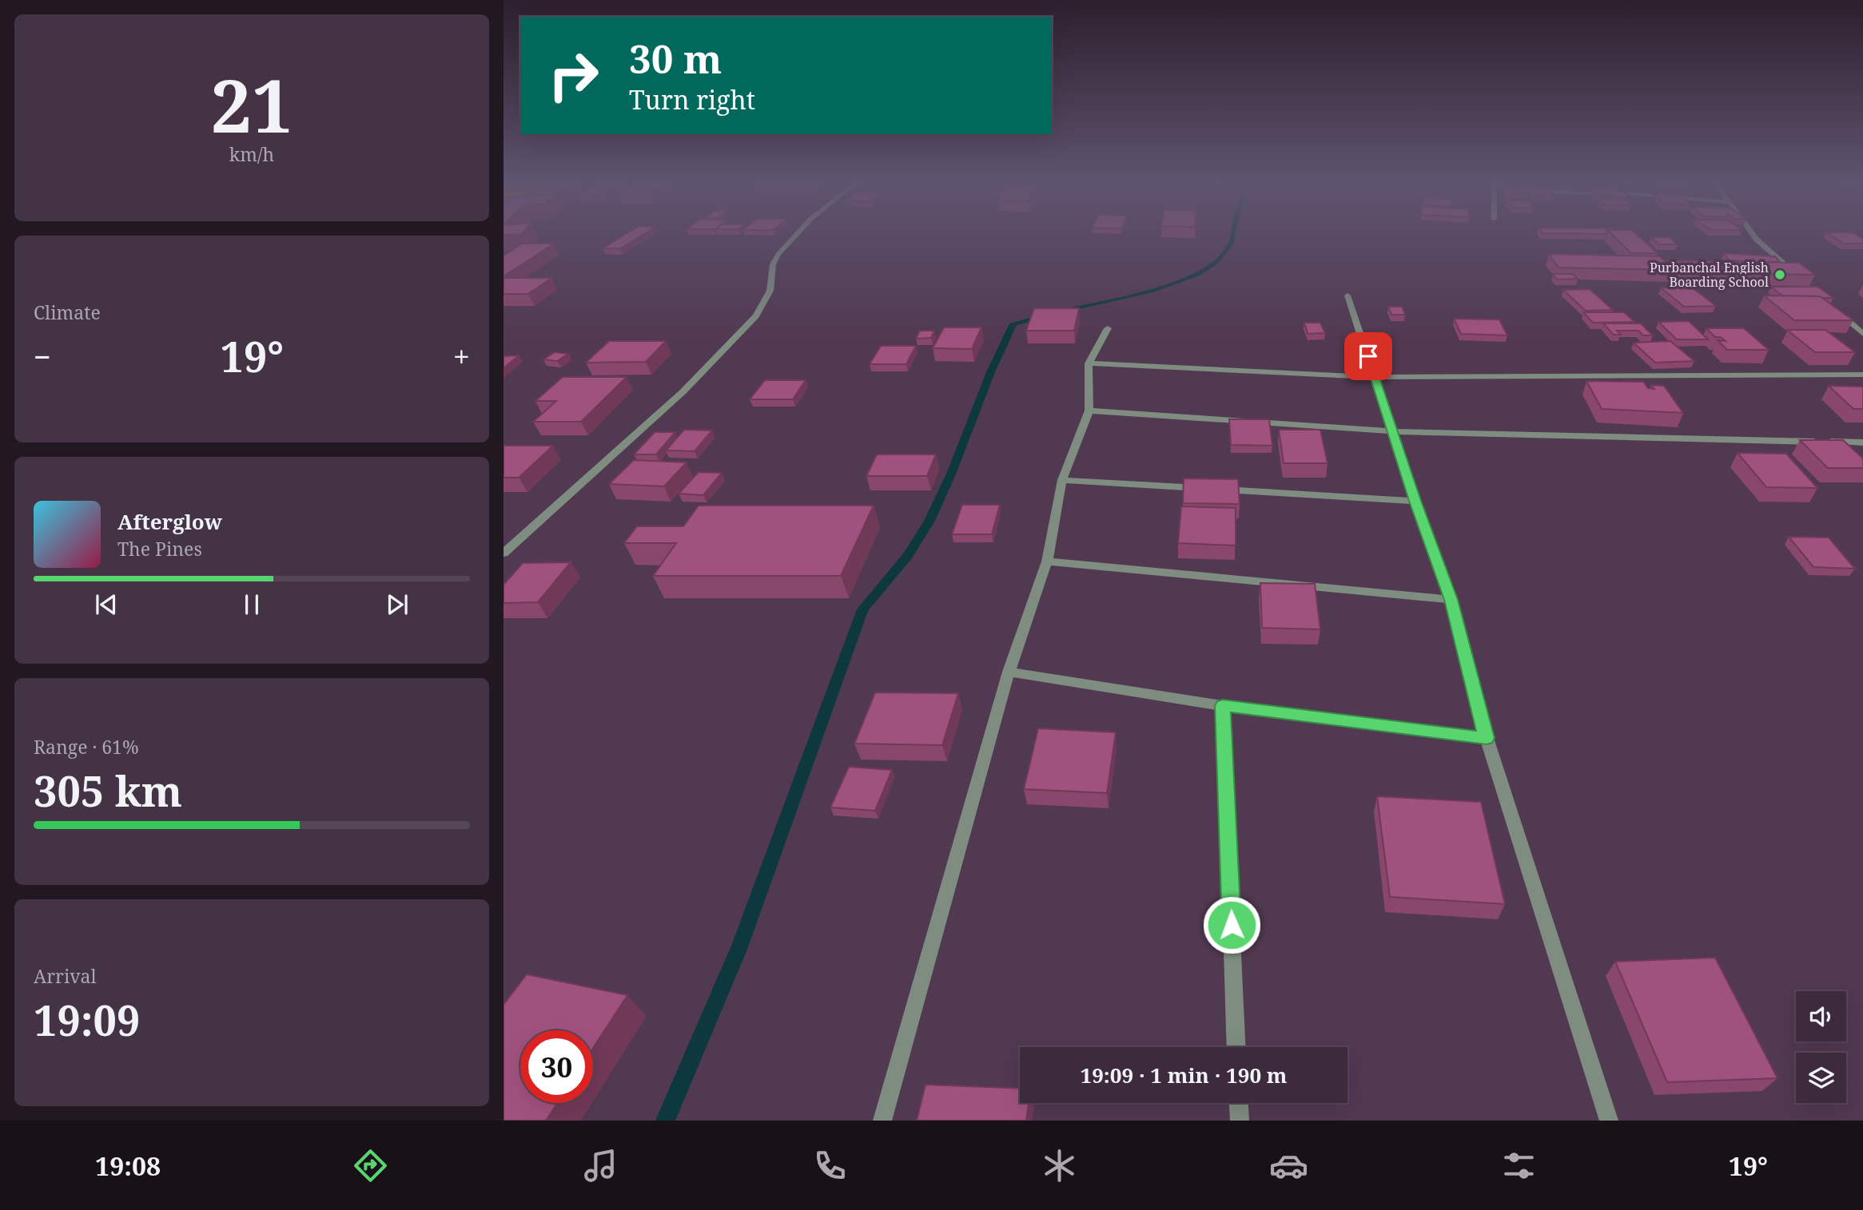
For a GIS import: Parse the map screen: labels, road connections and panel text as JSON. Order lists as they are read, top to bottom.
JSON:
{
  "places": ["Purbanchal English Boarding School"],
  "page": {
    "tile": [
      ["21", "km/h"],
      "Climate",
      ["Range · 61%", "305 km"],
      ["Arrival", "19:09"]
    ],
    "turn": ["30 m", "Turn right"],
    "heat": ["−", "19°", "+"],
    "song": ["Afterglow", "The Pines"],
    "limit": "30",
    "trip": "19:09 · 1 min · 190 m",
    "tabs": ["19:08", "19°"]
  }
}
